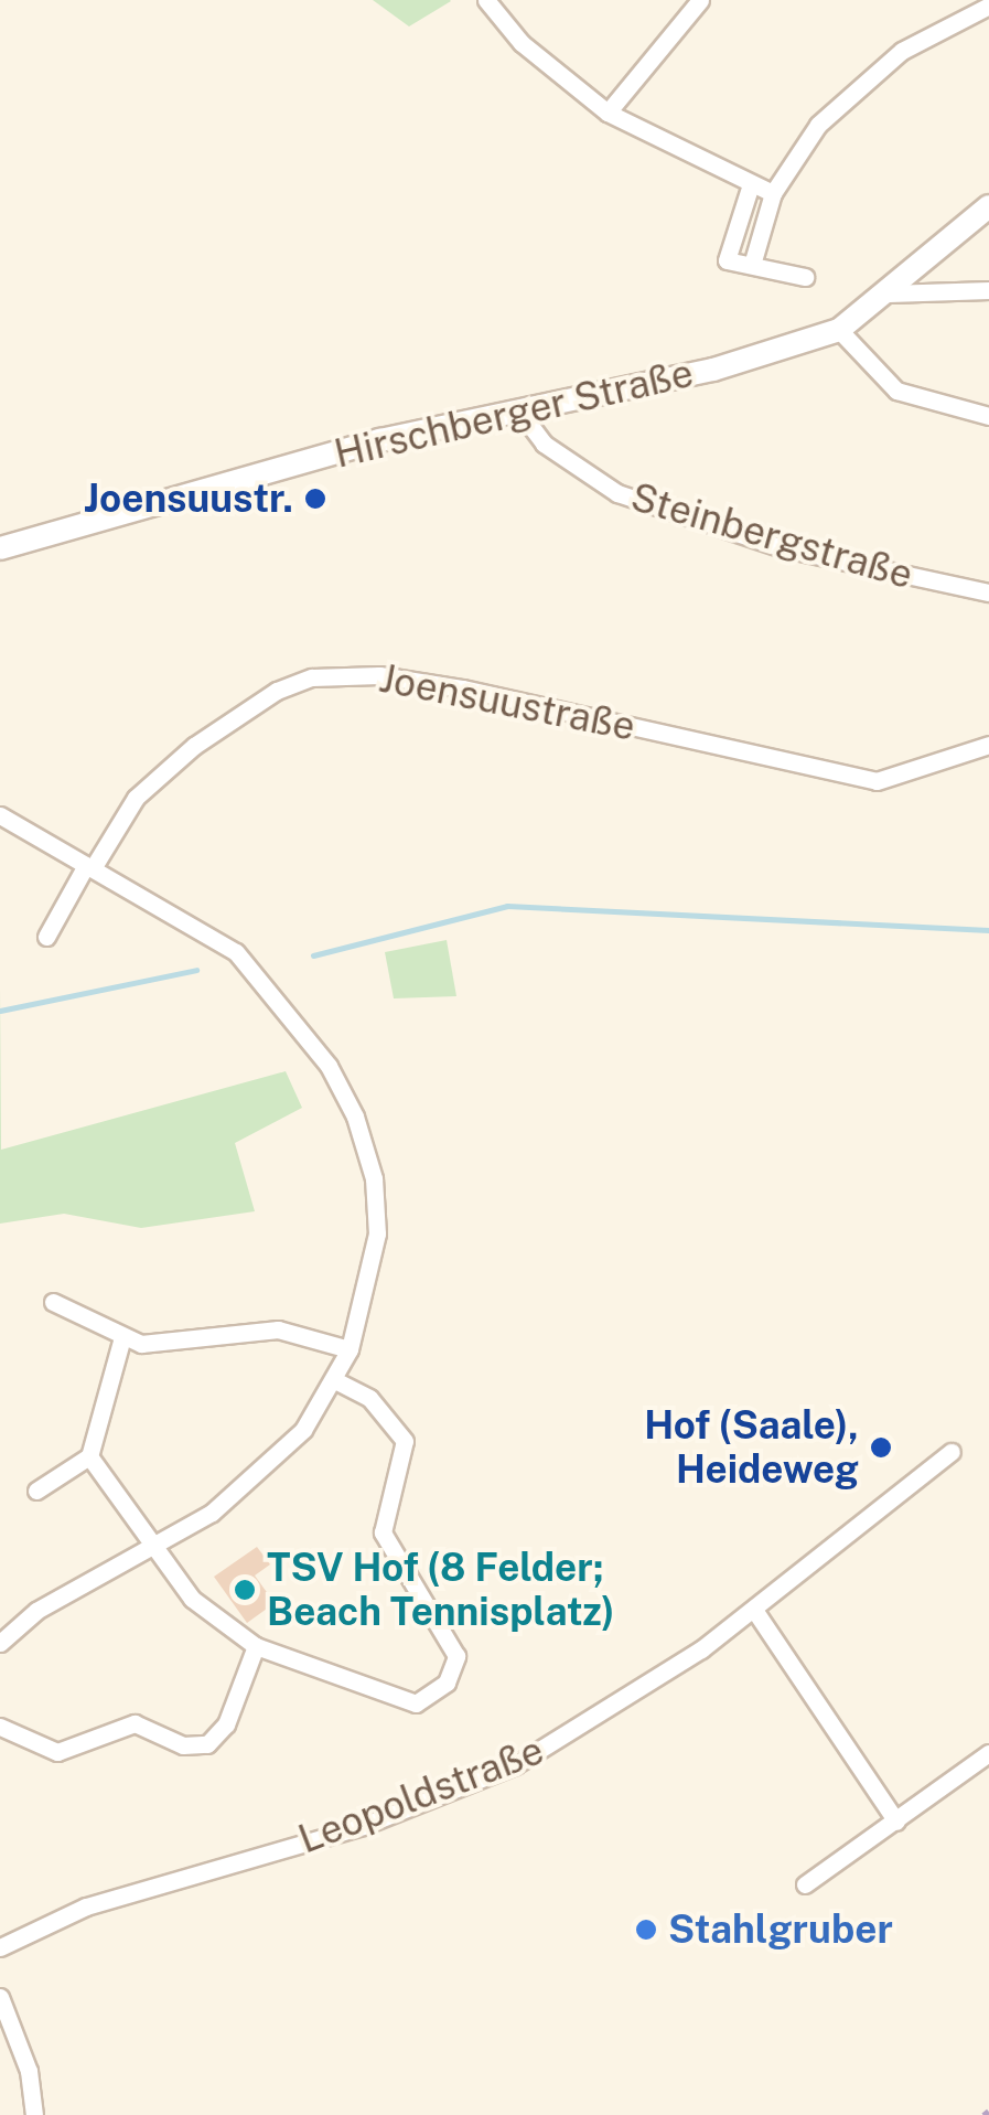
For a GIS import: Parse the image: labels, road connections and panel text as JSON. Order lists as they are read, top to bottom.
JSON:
{
  "streets": {
    "main road": ["Hirschberger Straße"],
    "street": ["Steinbergstraße", "Joensuustraße", "Leopoldstraße"]
  },
  "crossings": [
    ["Hirschberger Straße", "Steinbergstraße"]
  ],
  "places": [
    "Joensuustr.",
    "Hof (Saale), Heideweg",
    "TSV Hof (8 Felder; Beach Tennisplatz)",
    "Stahlgruber"
  ]
}
